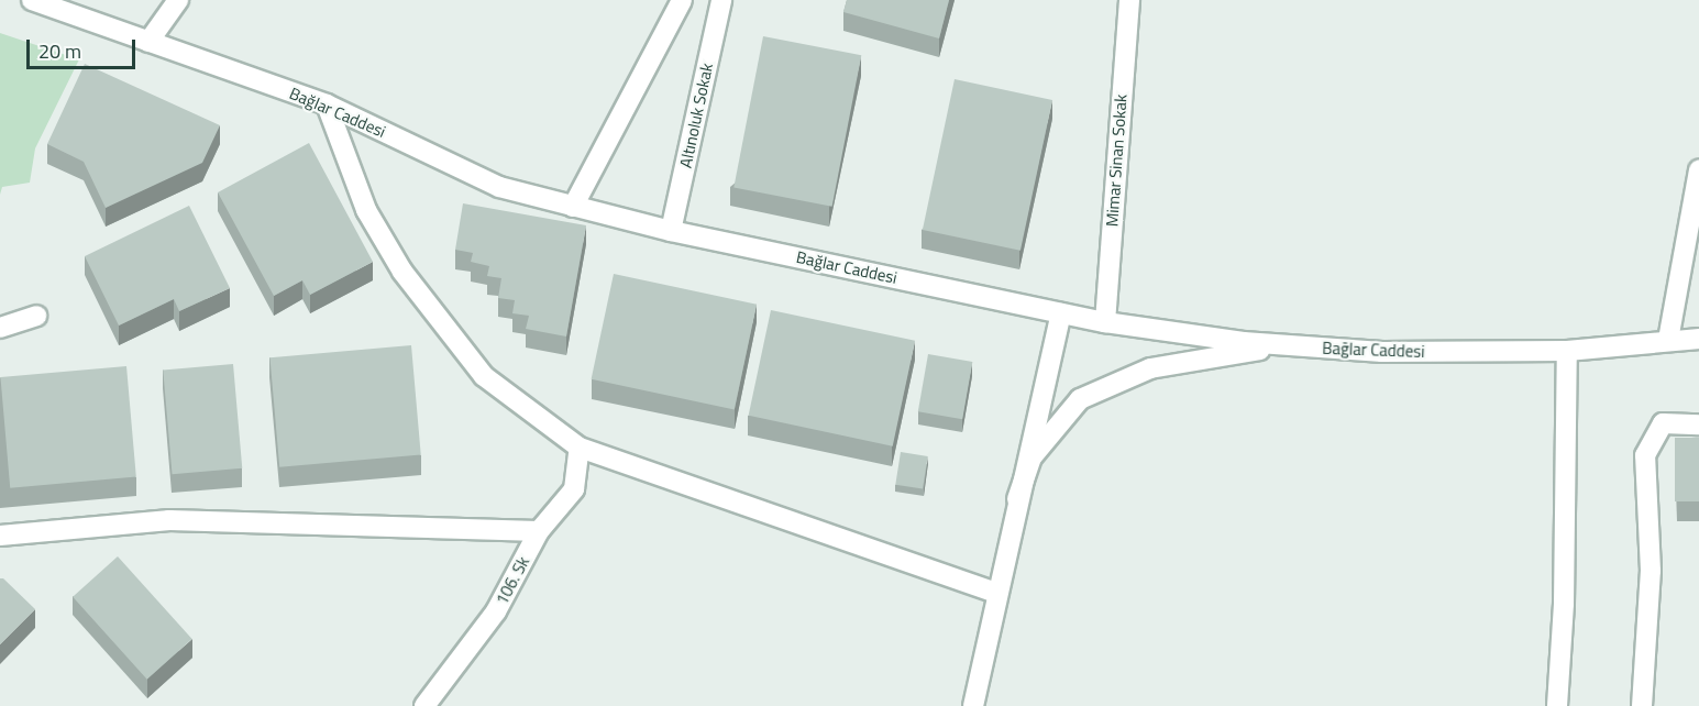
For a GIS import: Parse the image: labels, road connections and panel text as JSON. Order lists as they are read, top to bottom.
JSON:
{
  "streets": {
    "street": [
      "Bağlar Caddesi",
      "Altınoluk Sokak",
      "Mimar Sinan Sokak",
      "106. Sk"
    ]
  },
  "crossings": [
    ["Bağlar Caddesi", "Altınoluk Sokak"],
    ["Bağlar Caddesi", "Mimar Sinan Sokak"]
  ],
  "scale_bar": "20 m"
}
